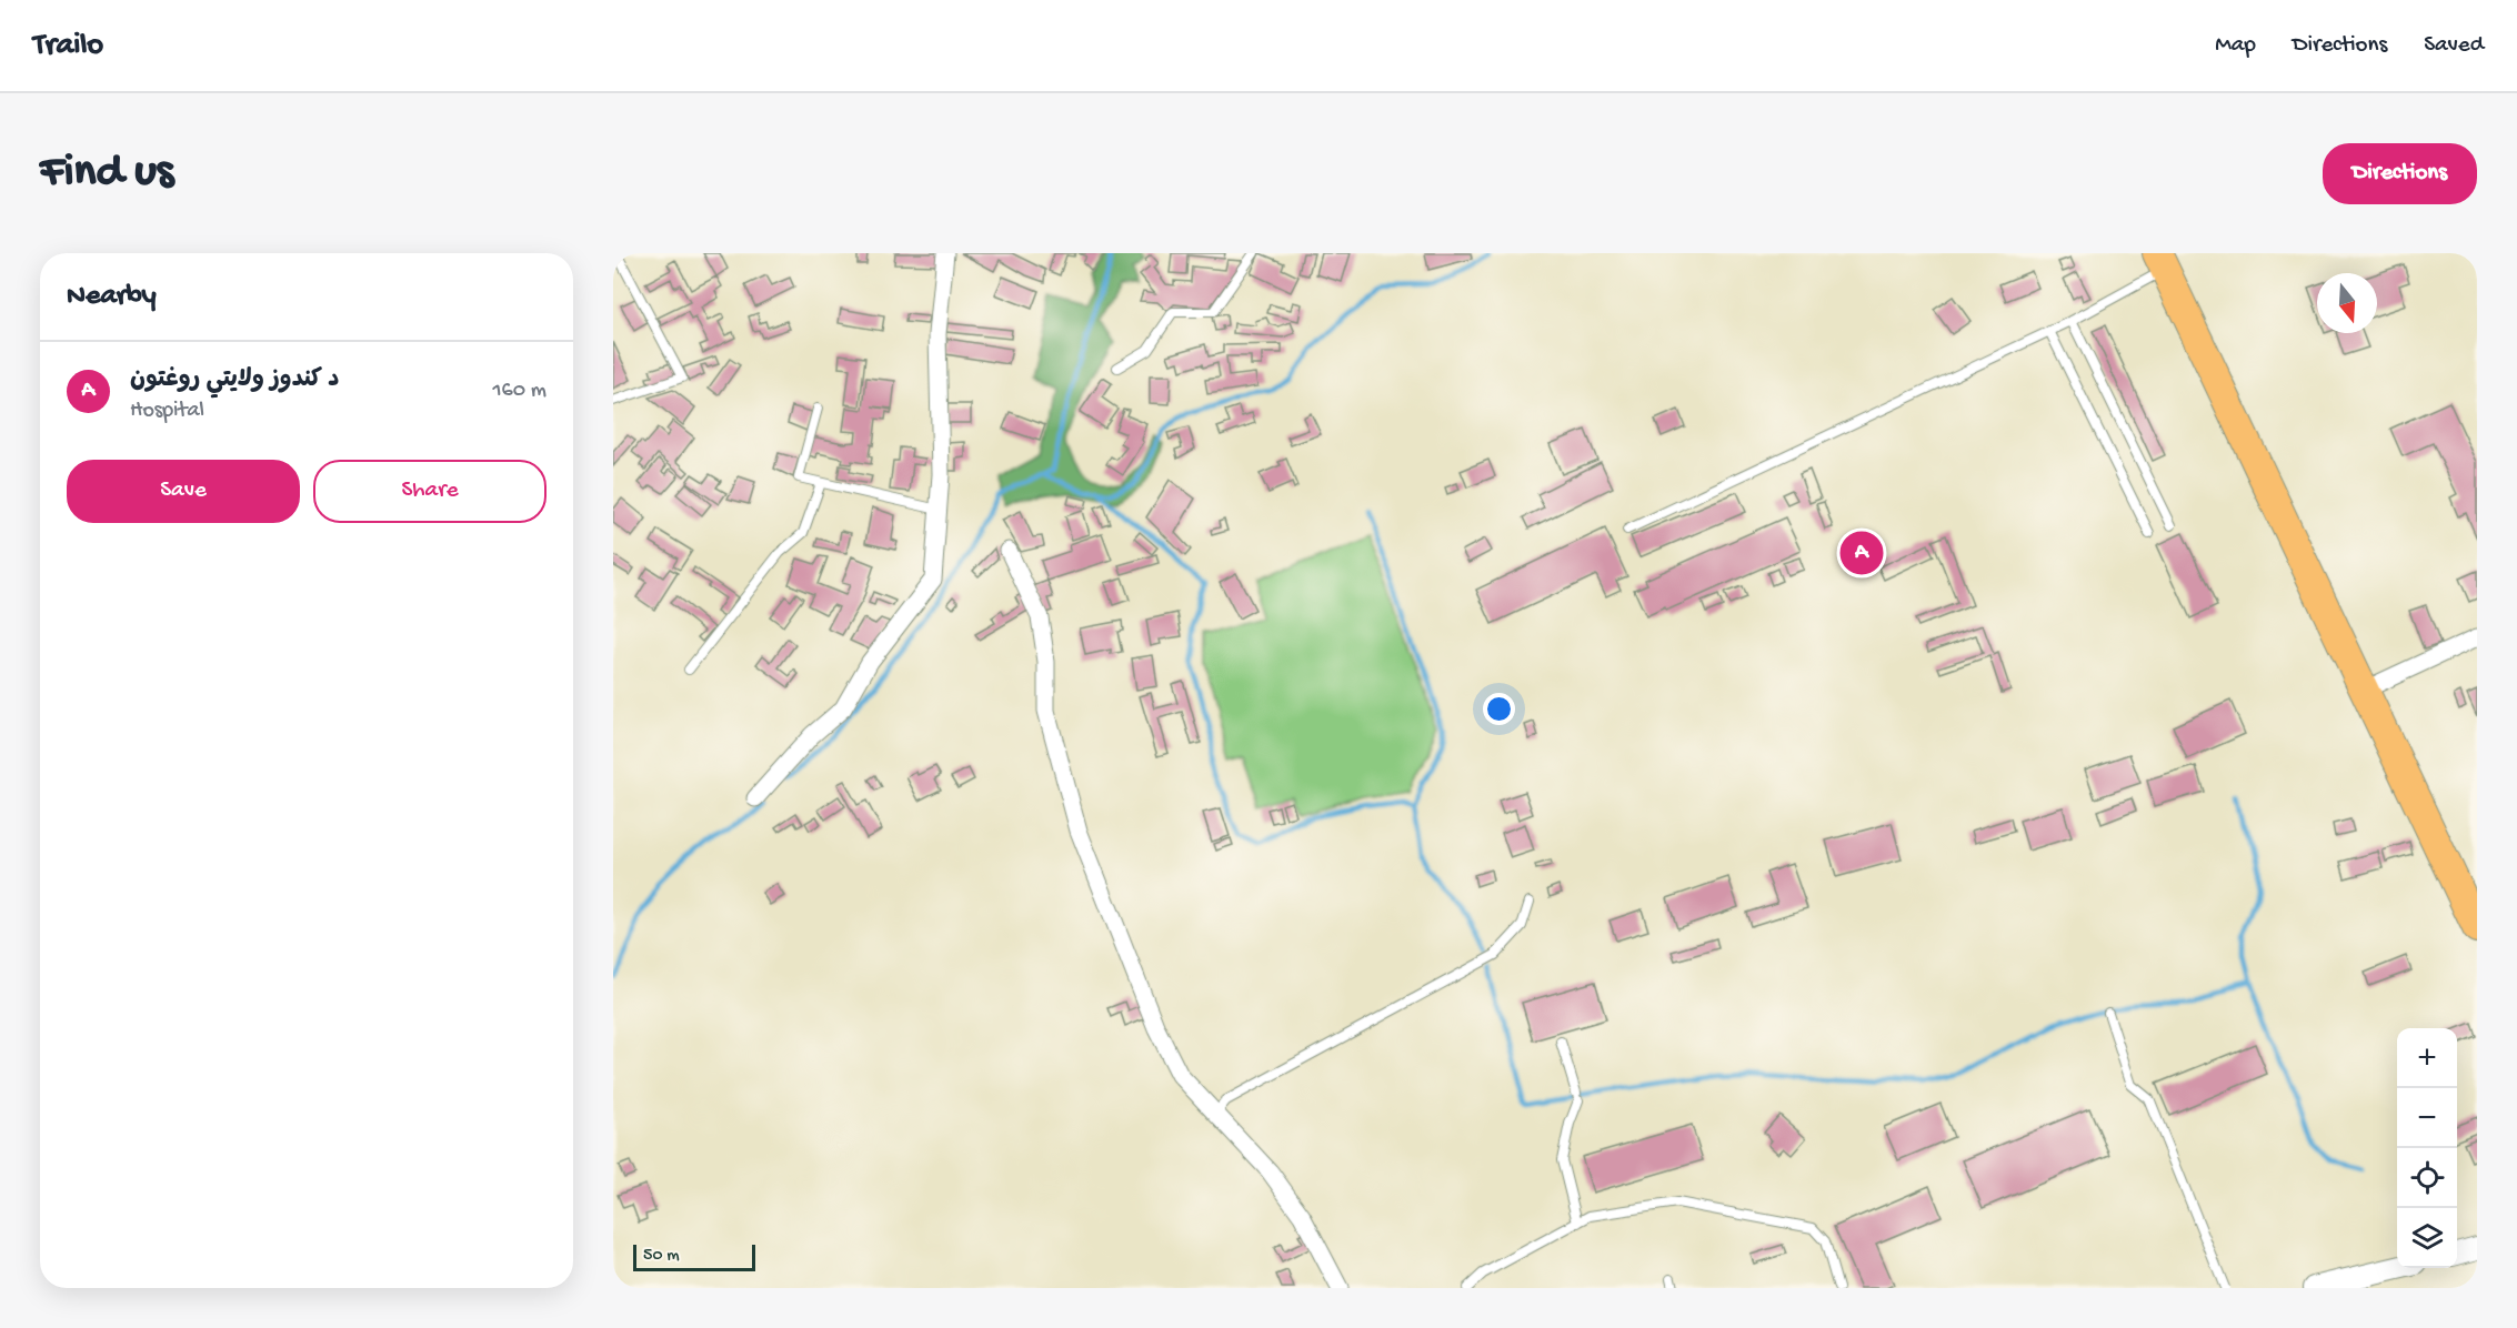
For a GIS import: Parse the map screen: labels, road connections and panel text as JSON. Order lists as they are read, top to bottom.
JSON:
{
  "scale_bar": "50 m",
  "north": "bottom",
  "page": {
    "header": "Trailo",
    "nav": ["Map", "Directions", "Saved"],
    "buttons": [
      "Directions",
      ["Save", "Share"]
    ],
    "title": "Find us",
    "heading": "Nearby",
    "list": [
      {
        "mark": "A",
        "name": "د کندوز ولایتي روغتون",
        "note": "Hospital",
        "value": "160 m"
      }
    ],
    "pins": "A",
    "map_buttons": ["+", "−"],
    "scale": "50 m"
  }
}
